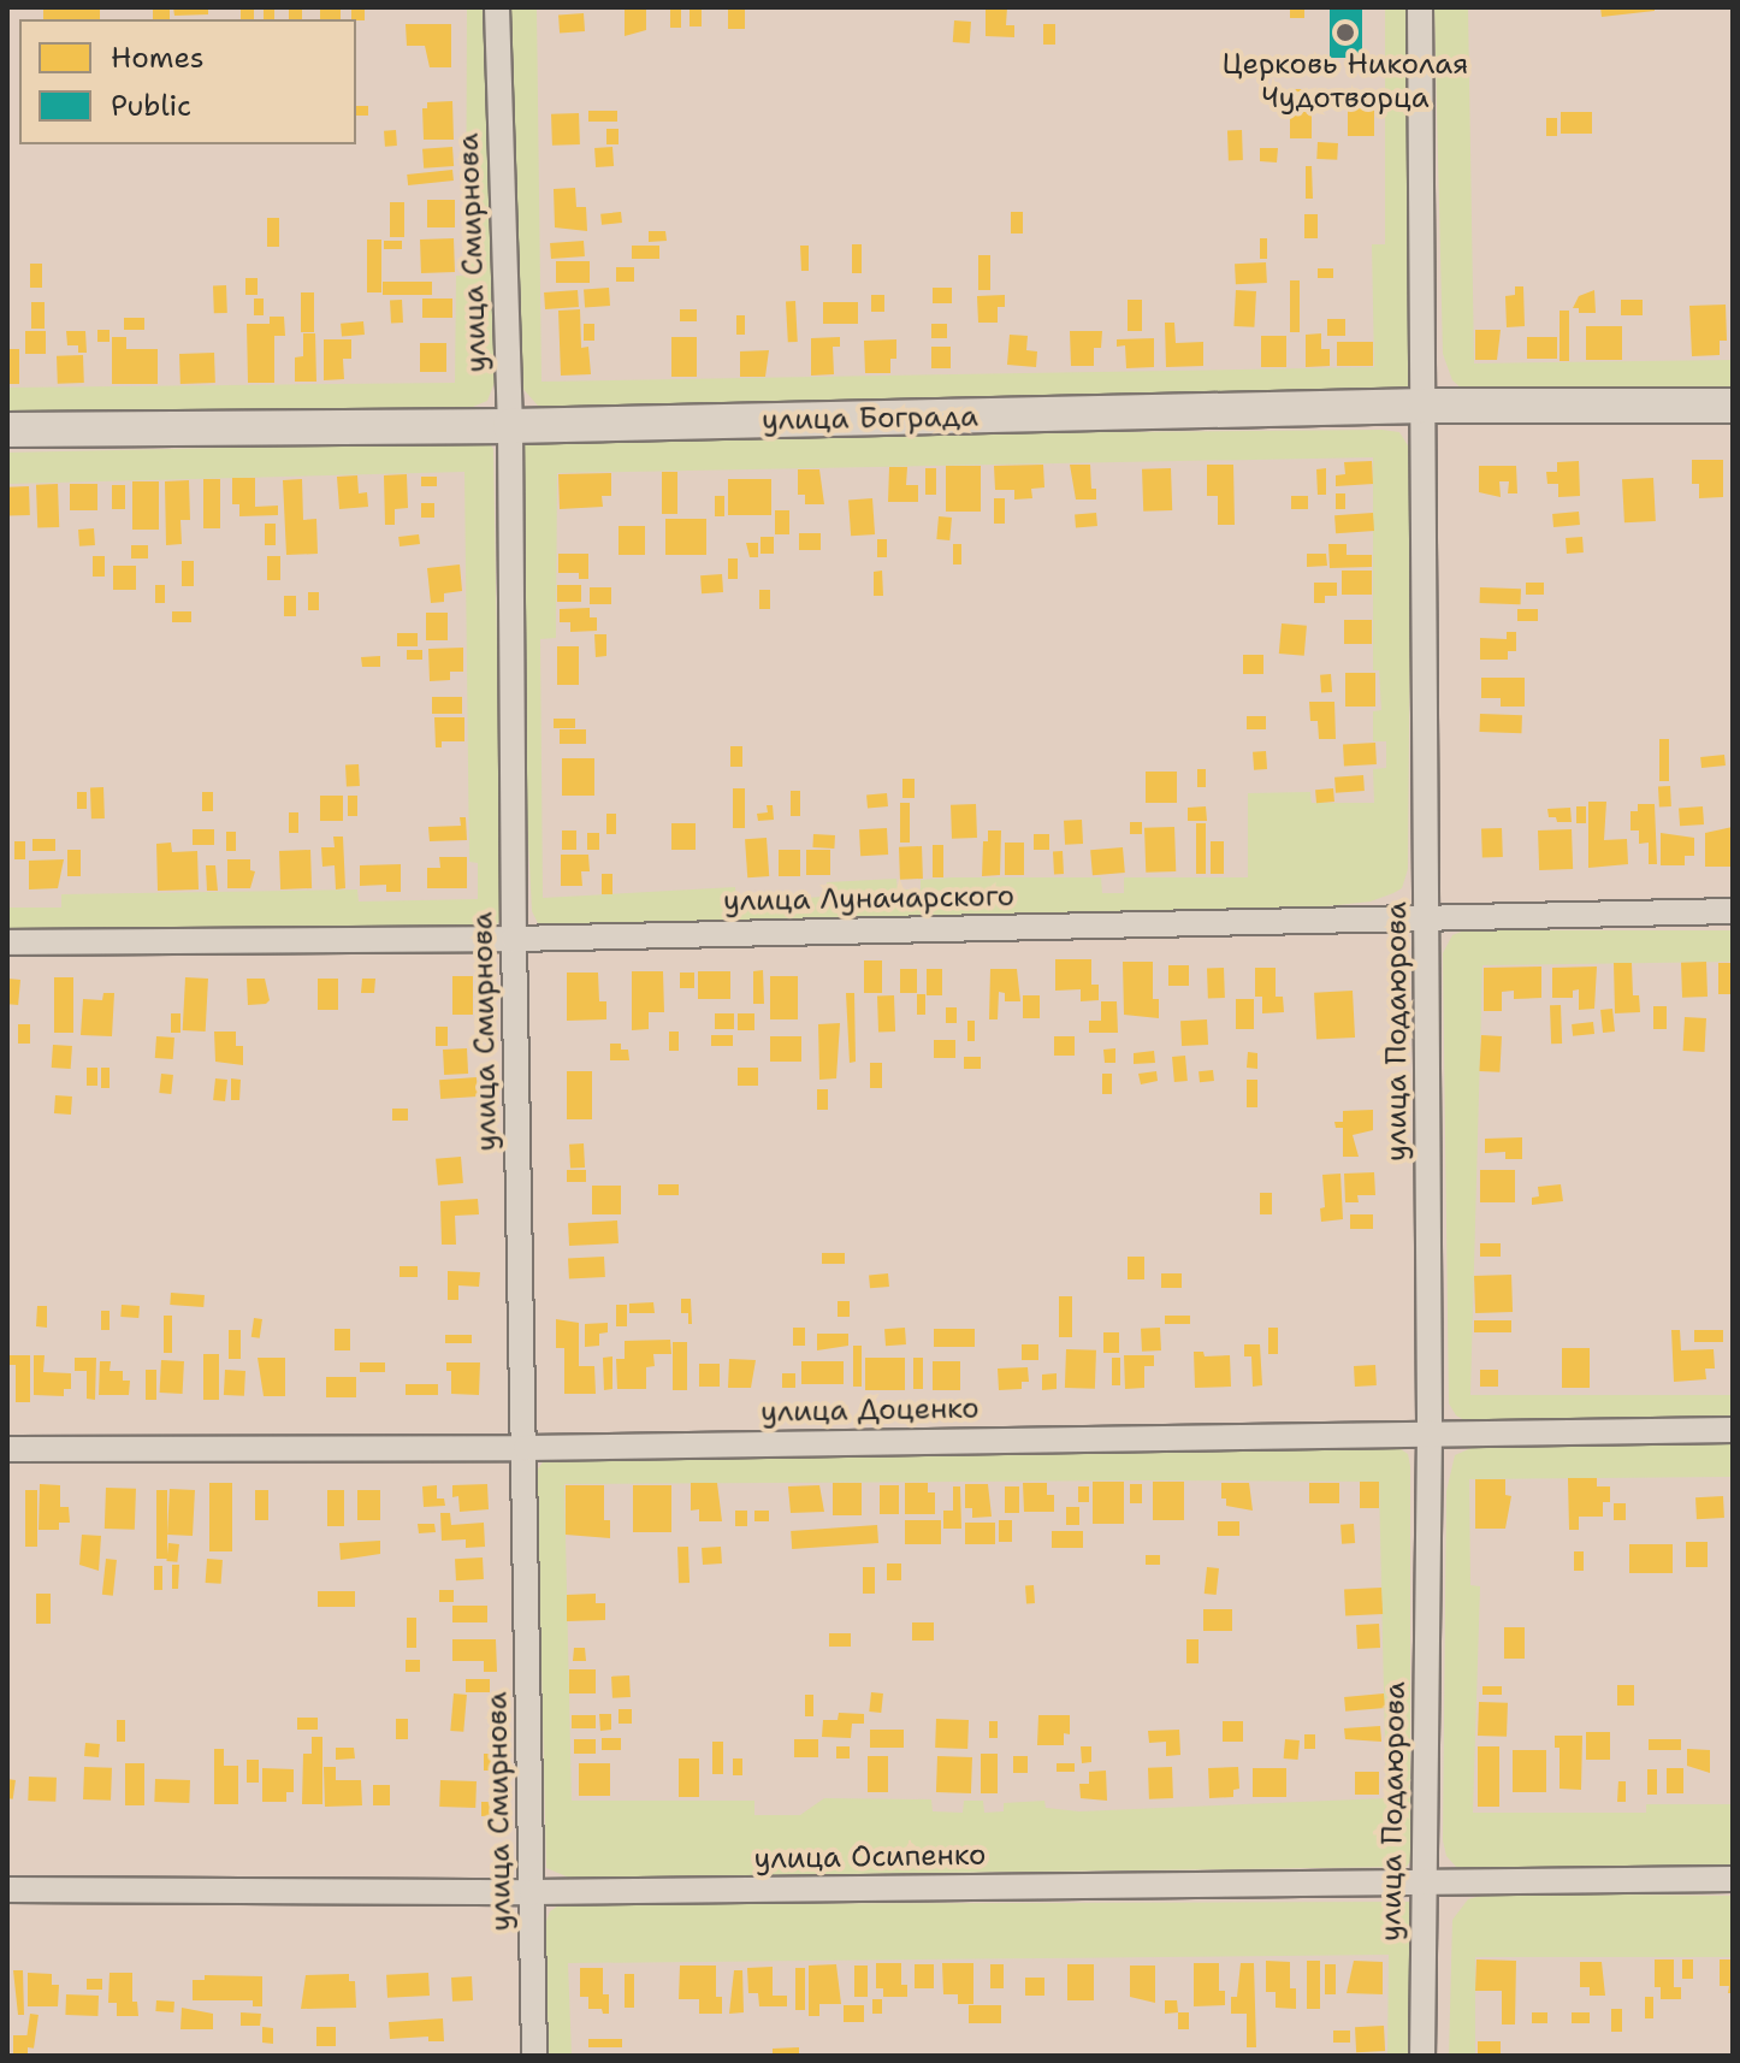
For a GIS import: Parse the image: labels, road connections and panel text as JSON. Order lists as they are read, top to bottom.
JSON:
{
  "streets": {
    "street": [
      "улица Смирнова",
      "улица Бограда",
      "улица Луначарского",
      "улица Подаюрова",
      "улица Доценко",
      "улица Осипенко"
    ]
  },
  "crossings": [
    ["улица Смирнова", "улица Бограда"],
    ["улица Смирнова", "улица Луначарского"],
    ["улица Смирнова", "улица Доценко"],
    ["улица Смирнова", "улица Осипенко"],
    ["улица Бограда", "улица Подаюрова"],
    ["улица Луначарского", "улица Подаюрова"],
    ["улица Подаюрова", "улица Доценко"],
    ["улица Подаюрова", "улица Осипенко"]
  ],
  "places": ["Церковь Николая Чудотворца"],
  "legend": ["Homes", "Public"]
}
